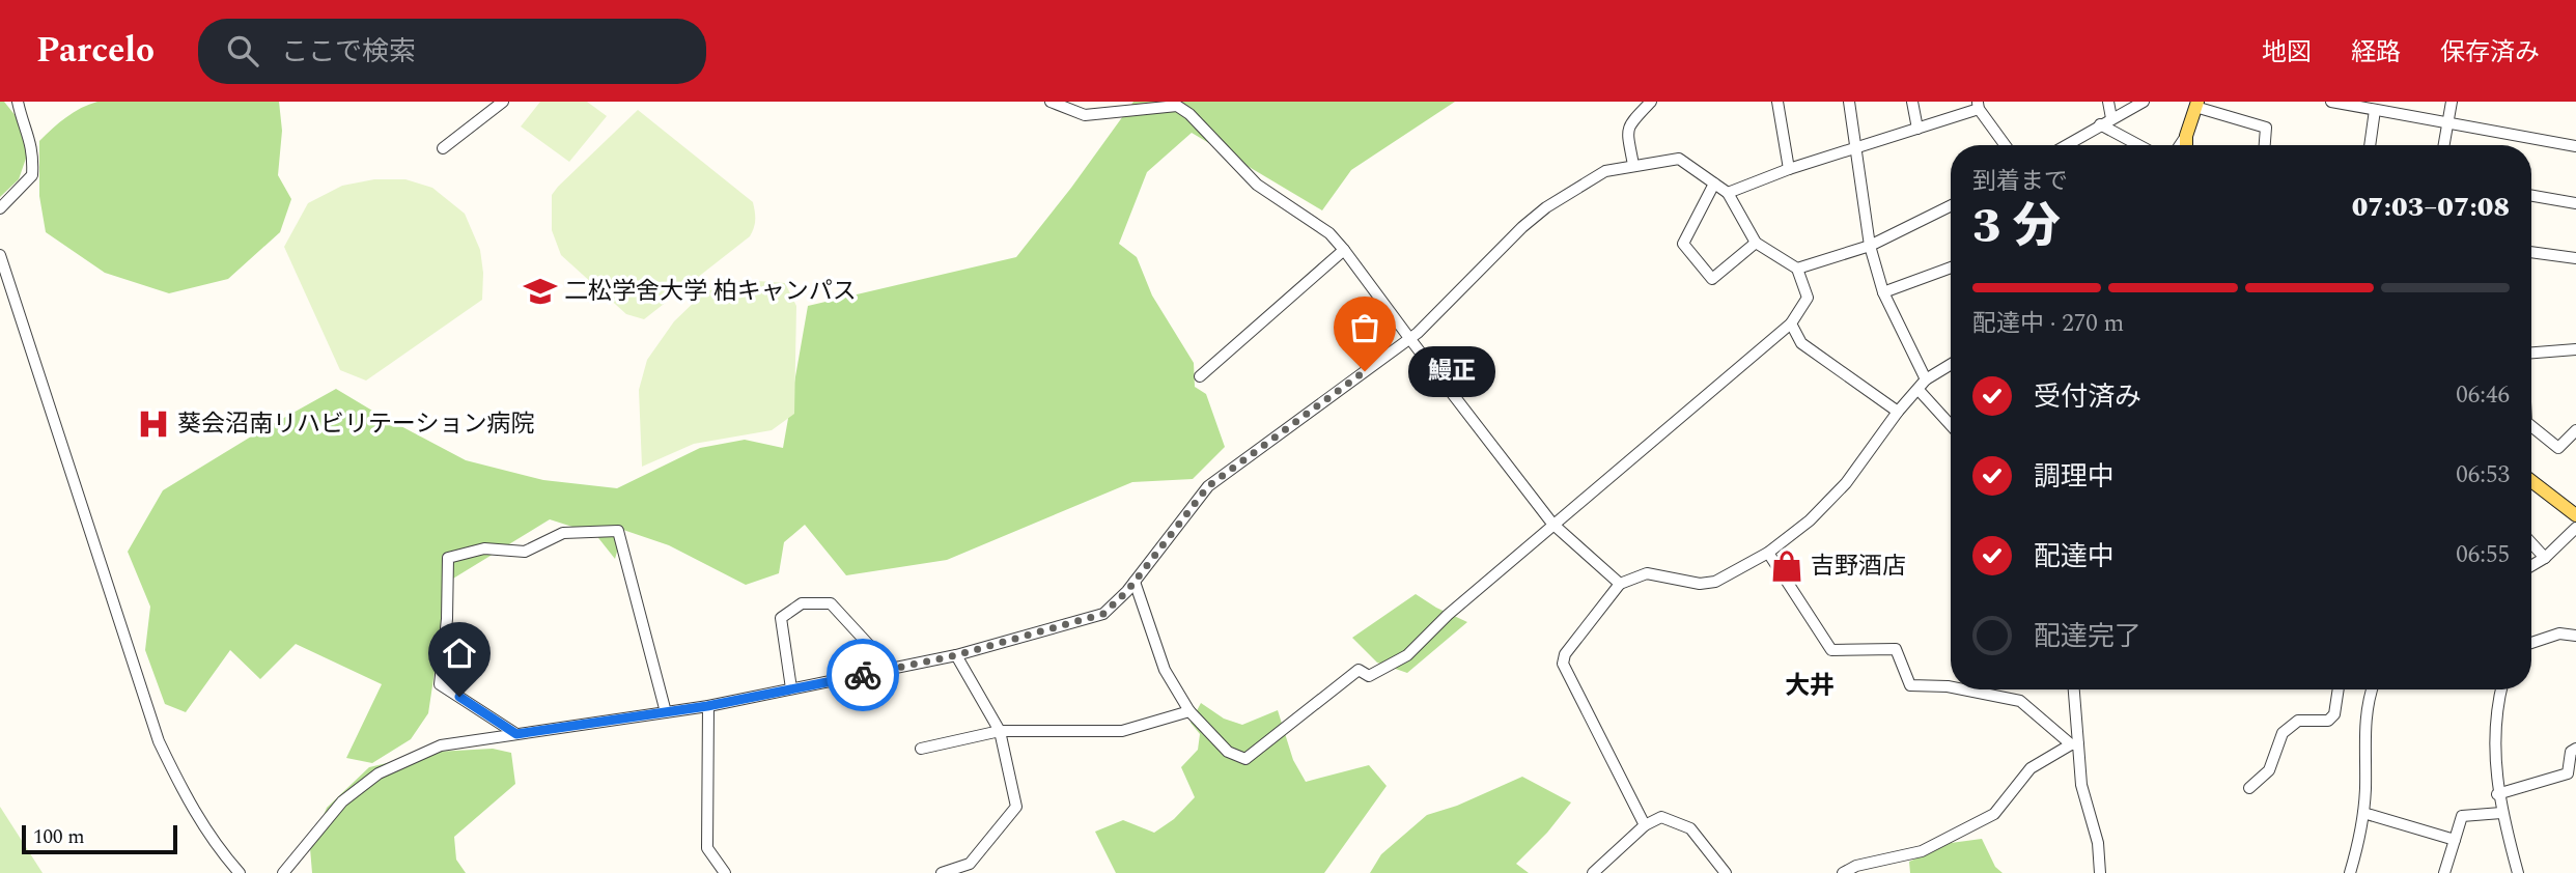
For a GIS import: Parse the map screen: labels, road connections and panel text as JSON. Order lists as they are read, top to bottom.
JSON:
{
  "districts": ["大井"],
  "places": {
    "school or university": ["二松学舍大学 柏キャンパス"],
    "other": ["鰻正"],
    "hospital": ["葵会沼南リハビリテーション病院"],
    "shop": ["吉野酒店"]
  },
  "scale_bar": "100 m",
  "page": {
    "header": "Parcelo",
    "search": "ここで検索",
    "nav": ["地図", "経路", "保存済み"],
    "heading": ["3 分", "到着まで", "07:03–07:08"],
    "bar": "配達中 · 270 m",
    "bubble": "鰻正",
    "list": [
      ["受付済み", "06:46"],
      ["調理中", "06:53"],
      ["配達中", "06:55"],
      "配達完了"
    ],
    "scale": "100 m"
  }
}
